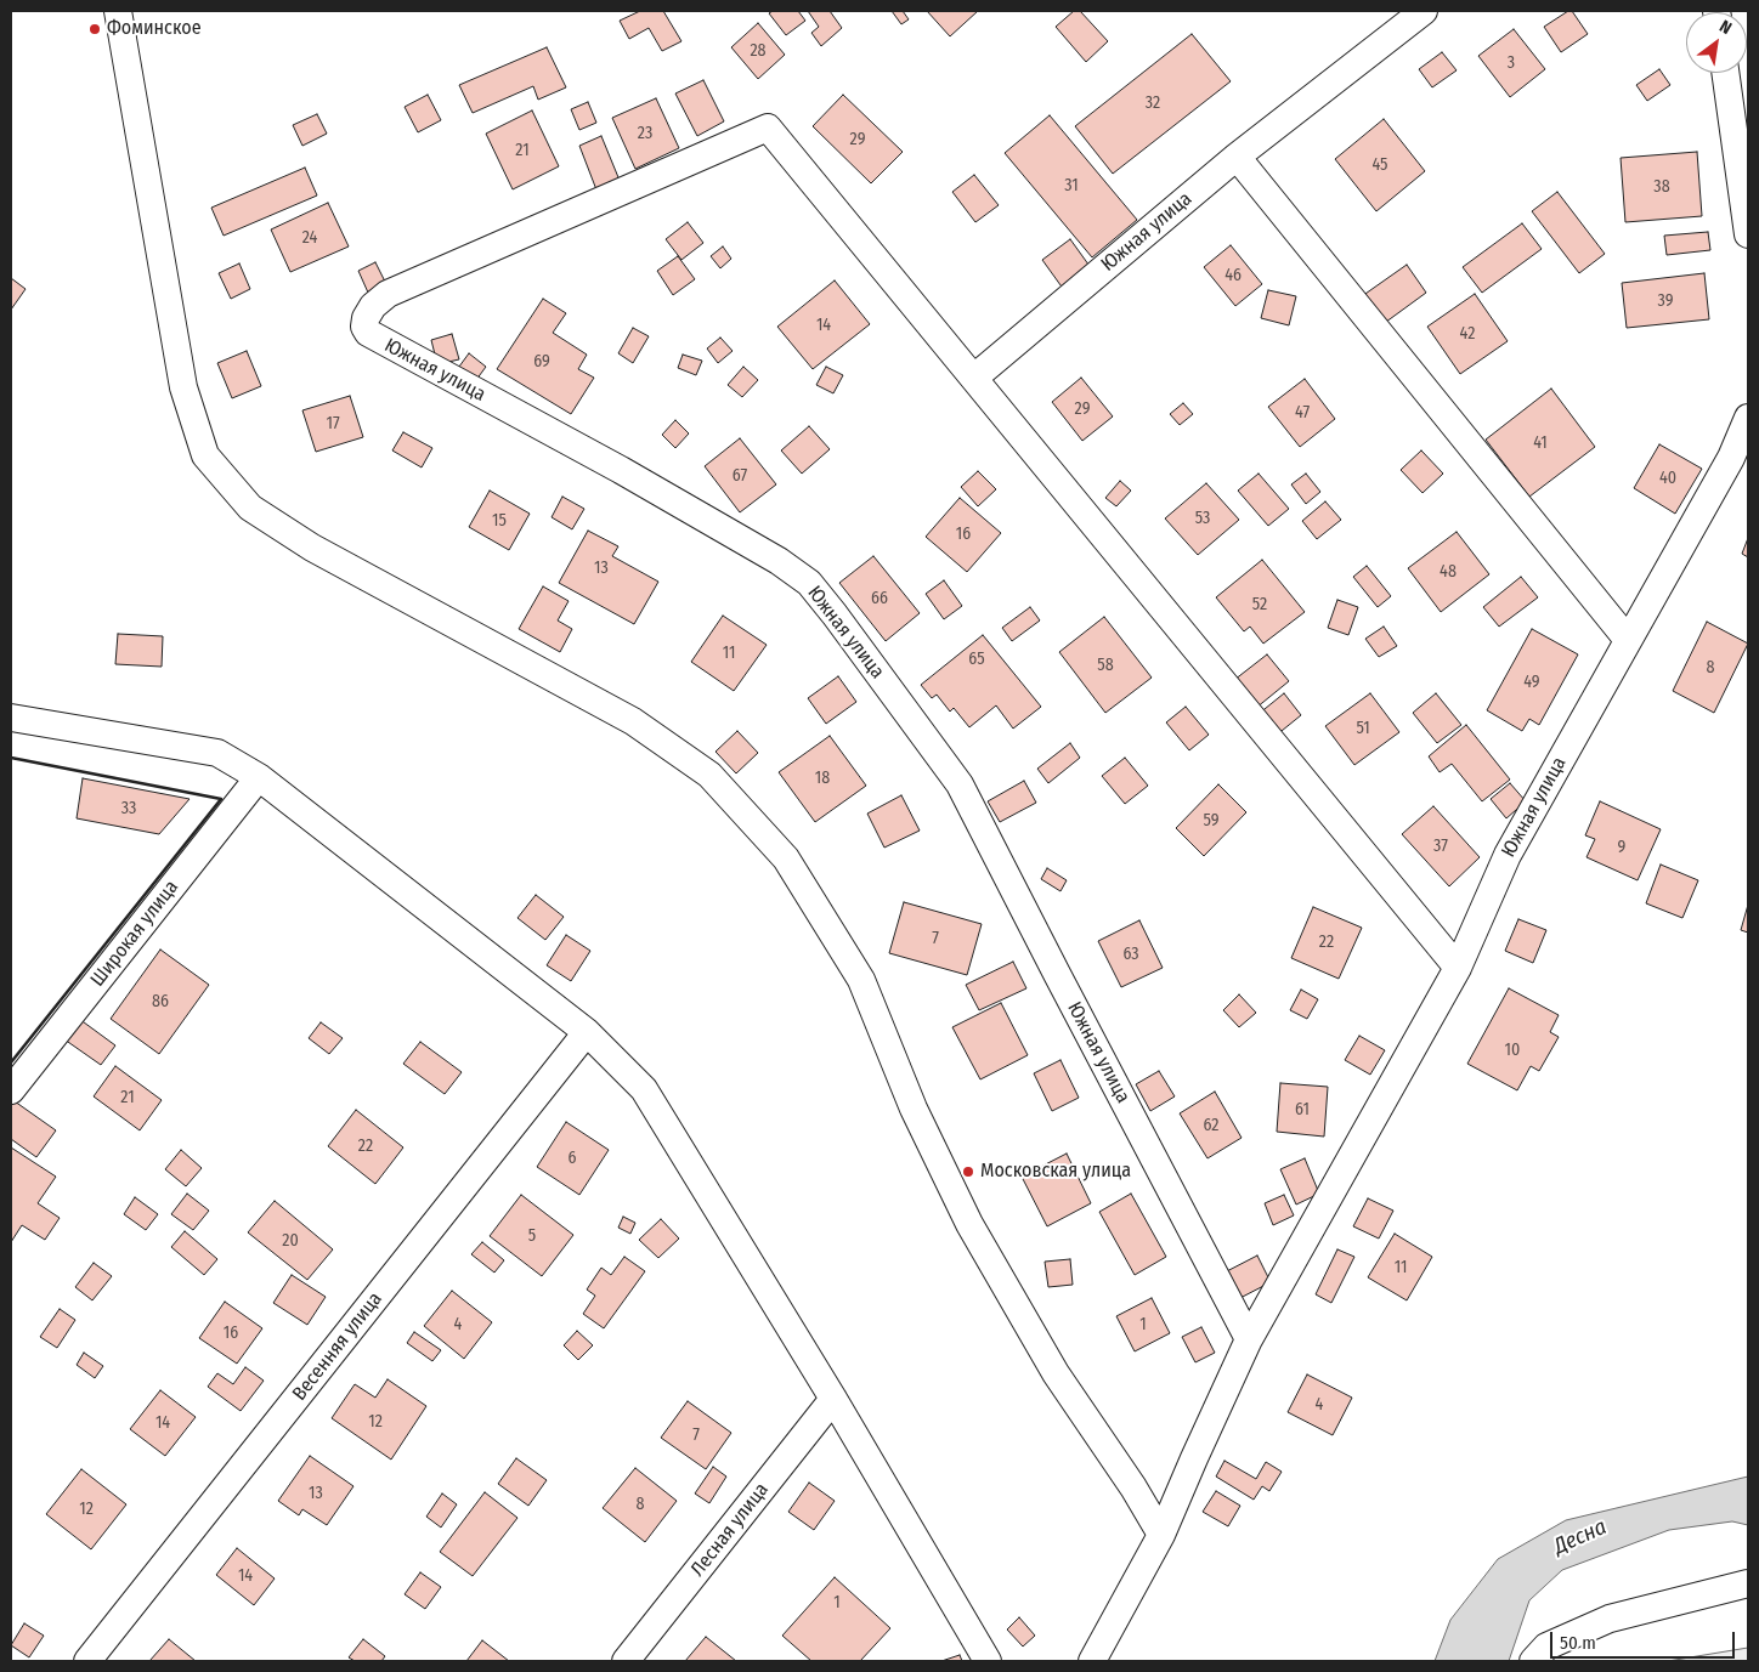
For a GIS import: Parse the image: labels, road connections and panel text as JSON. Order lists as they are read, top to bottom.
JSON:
{
  "streets": {
    "street": [
      "Южная улица",
      "Широкая улица",
      "Весенняя улица",
      "Лесная улица"
    ]
  },
  "water": ["Десна"],
  "places": ["Фоминское", "Московская улица"],
  "house_numbers": [
    "28",
    "3",
    "32",
    "23",
    "29",
    "21",
    "45",
    "31",
    "38",
    "24",
    "46",
    "39",
    "14",
    "42",
    "69",
    "29",
    "47",
    "17",
    "41",
    "67",
    "40",
    "53",
    "15",
    "16",
    "13",
    "48",
    "66",
    "52",
    "11",
    "65",
    "58",
    "8",
    "49",
    "51",
    "18",
    "33",
    "59",
    "37",
    "9",
    "7",
    "22",
    "63",
    "86",
    "10",
    "21",
    "61",
    "62",
    "22",
    "6",
    "5",
    "20",
    "11",
    "4",
    "1",
    "16",
    "4",
    "12",
    "14",
    "7",
    "13",
    "8",
    "12",
    "14",
    "1"
  ],
  "scale_bar": "50 m",
  "north": "top right"
}
